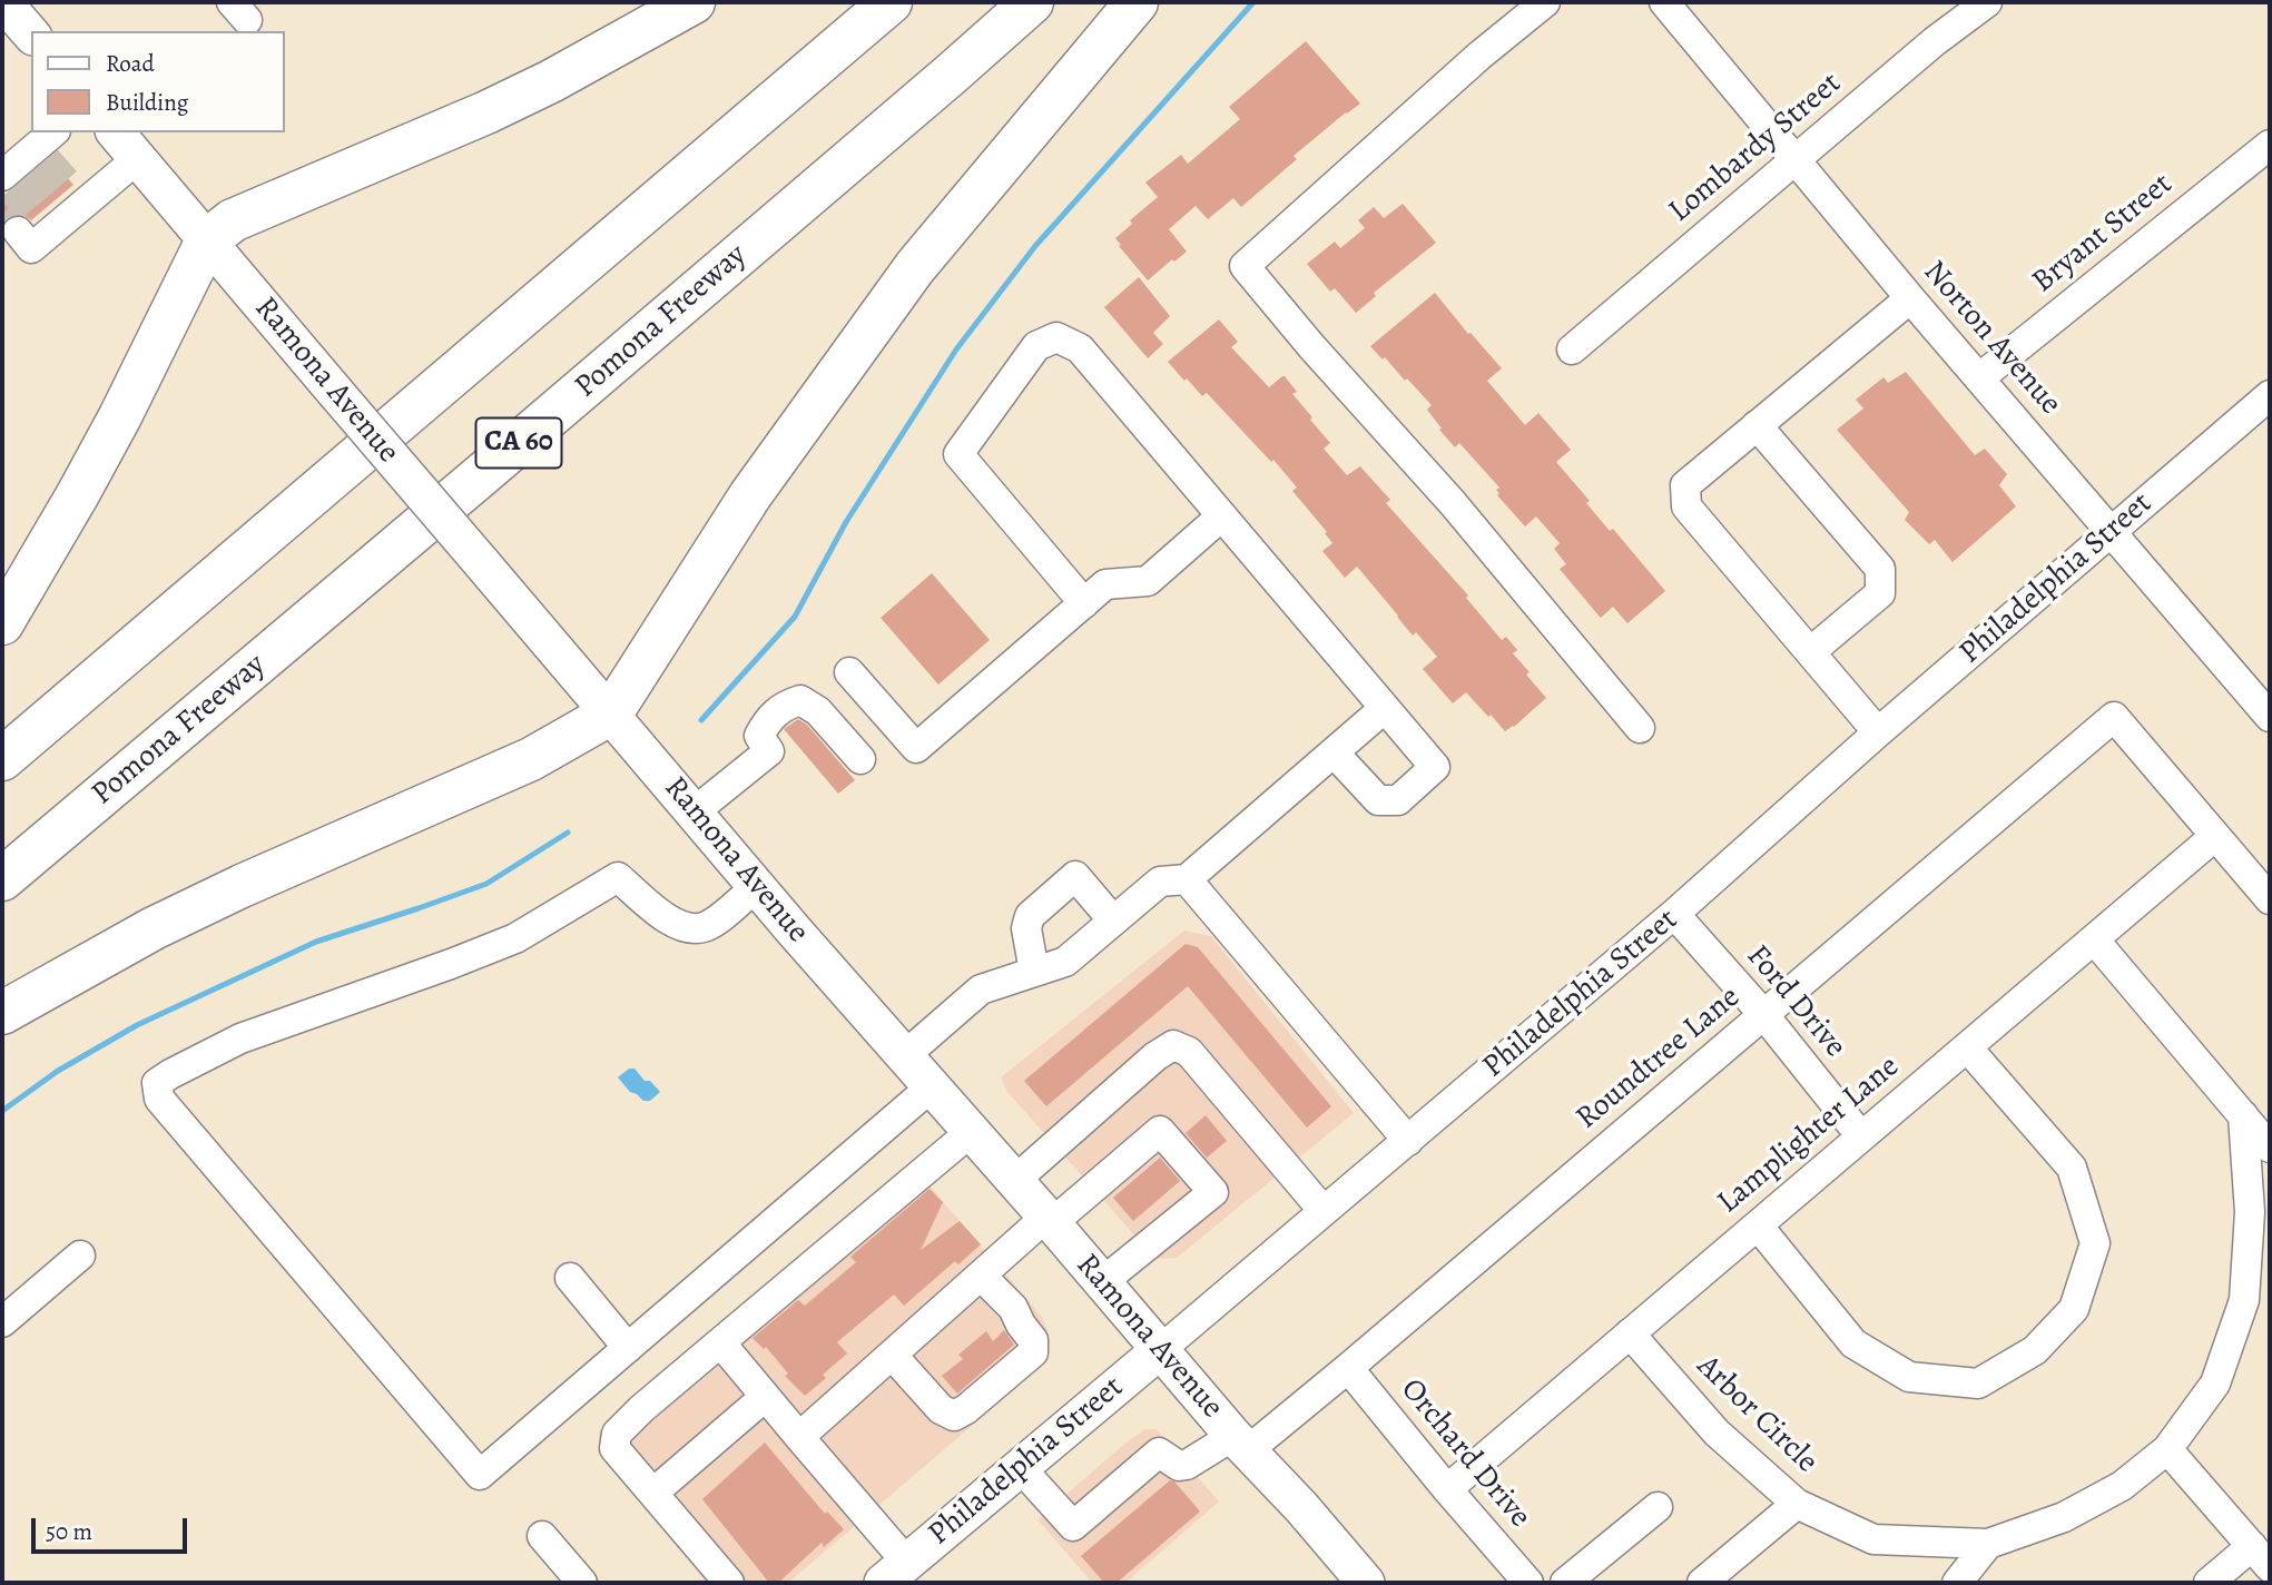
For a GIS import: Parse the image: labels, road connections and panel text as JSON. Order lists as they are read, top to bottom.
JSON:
{
  "streets": {
    "highway": ["Pomona Freeway", "CA 60"],
    "main road": ["Ramona Avenue", "Philadelphia Street"],
    "street": [
      "Lombardy Street",
      "Bryant Street",
      "Norton Avenue",
      "Ford Drive",
      "Roundtree Lane",
      "Lamplighter Lane",
      "Arbor Circle",
      "Orchard Drive"
    ]
  },
  "crossings": [
    ["Lombardy Street", "Norton Avenue"],
    ["Bryant Street", "Norton Avenue"],
    ["Norton Avenue", "Philadelphia Street"],
    ["Ramona Avenue", "Philadelphia Street"],
    ["Ramona Avenue", "Roundtree Lane"],
    ["Philadelphia Street", "Ford Drive"],
    ["Philadelphia Street", "Roundtree Lane"],
    ["Ford Drive", "Roundtree Lane"],
    ["Ford Drive", "Lamplighter Lane"],
    ["Roundtree Lane", "Lamplighter Lane"],
    ["Roundtree Lane", "Orchard Drive"],
    ["Lamplighter Lane", "Arbor Circle"],
    ["Lamplighter Lane", "Orchard Drive"]
  ],
  "legend": ["Road", "Building"],
  "scale_bar": "50 m"
}
